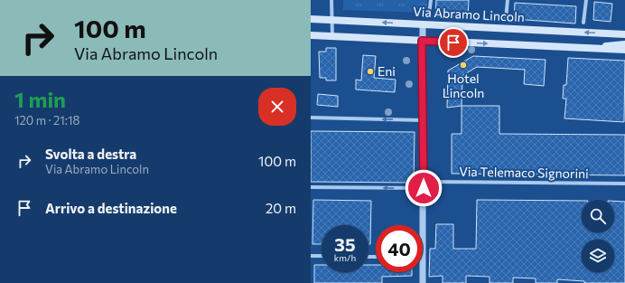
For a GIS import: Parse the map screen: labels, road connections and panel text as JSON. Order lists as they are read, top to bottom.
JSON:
{
  "streets": {
    "main road": ["Via Abramo Lincoln"],
    "street": ["Via Telemaco Signorini"]
  },
  "one_way": ["Via Telemaco Signorini"],
  "places": ["Hotel Lincoln", "Eni"],
  "page": {
    "turn": ["100 m", "Via Abramo Lincoln"],
    "heading": ["1 min", "120 m · 21:18"],
    "list": [
      {
        "name": "Svolta a destra",
        "note": "Via Abramo Lincoln",
        "value": "100 m"
      },
      {
        "name": "Arrivo a destinazione",
        "value": "20 m"
      }
    ],
    "speed": "35 km/h",
    "limit": "40"
  }
}
